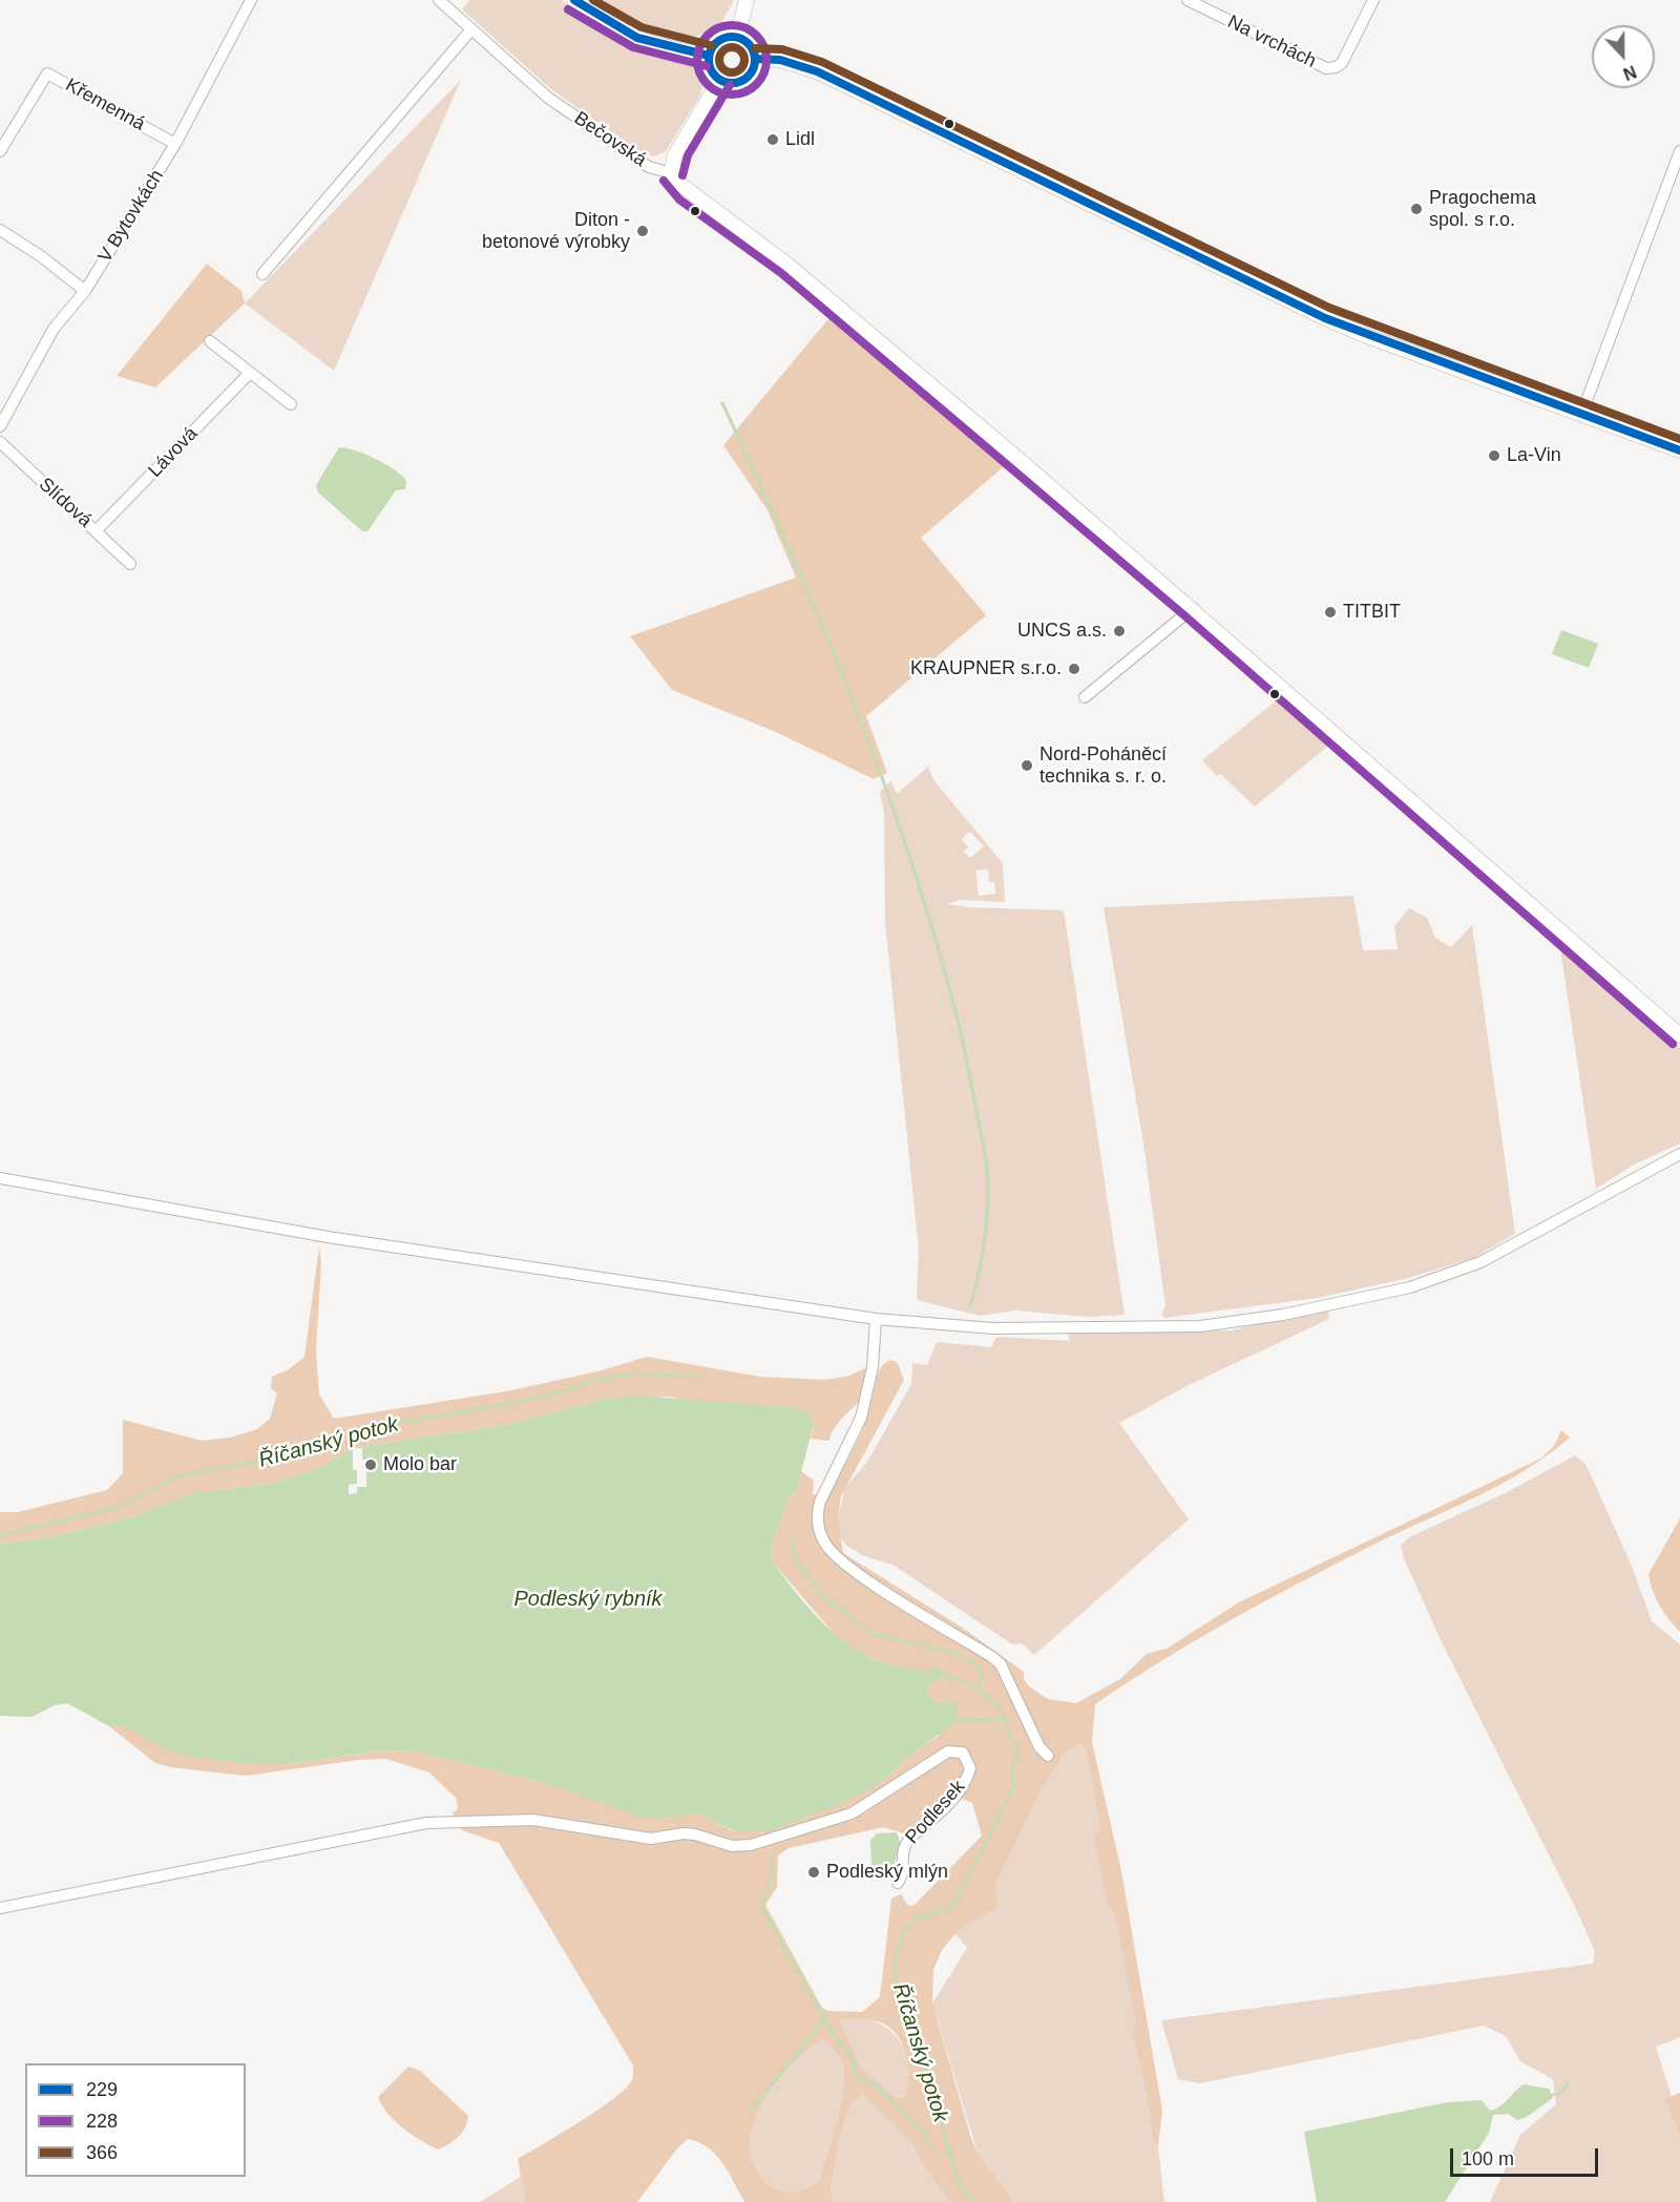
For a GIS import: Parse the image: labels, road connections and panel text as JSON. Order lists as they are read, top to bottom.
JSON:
{
  "streets": {
    "street": [
      "Na vrchách",
      "Křemenná",
      "Bečovská",
      "V Bytovkách",
      "Lávová",
      "Slídová",
      "Podlesek"
    ]
  },
  "crossings": [
    ["Křemenná", "V Bytovkách"],
    ["Lávová", "Slídová"]
  ],
  "water": ["Říčanský potok", "Podleský rybník"],
  "places": [
    "Lidl",
    "Pragochema spol. s r.o.",
    "Diton - betonové výrobky",
    "La-Vin",
    "TITBIT",
    "UNCS a.s.",
    "KRAUPNER s.r.o.",
    "Nord-Poháněcí technika s. r. o.",
    "Molo bar",
    "Podleský mlýn"
  ],
  "lines": ["transit line 229", "transit line 366", "transit line 228"],
  "legend": ["229", "228", "366"],
  "scale_bar": "100 m",
  "north": "bottom"
}
